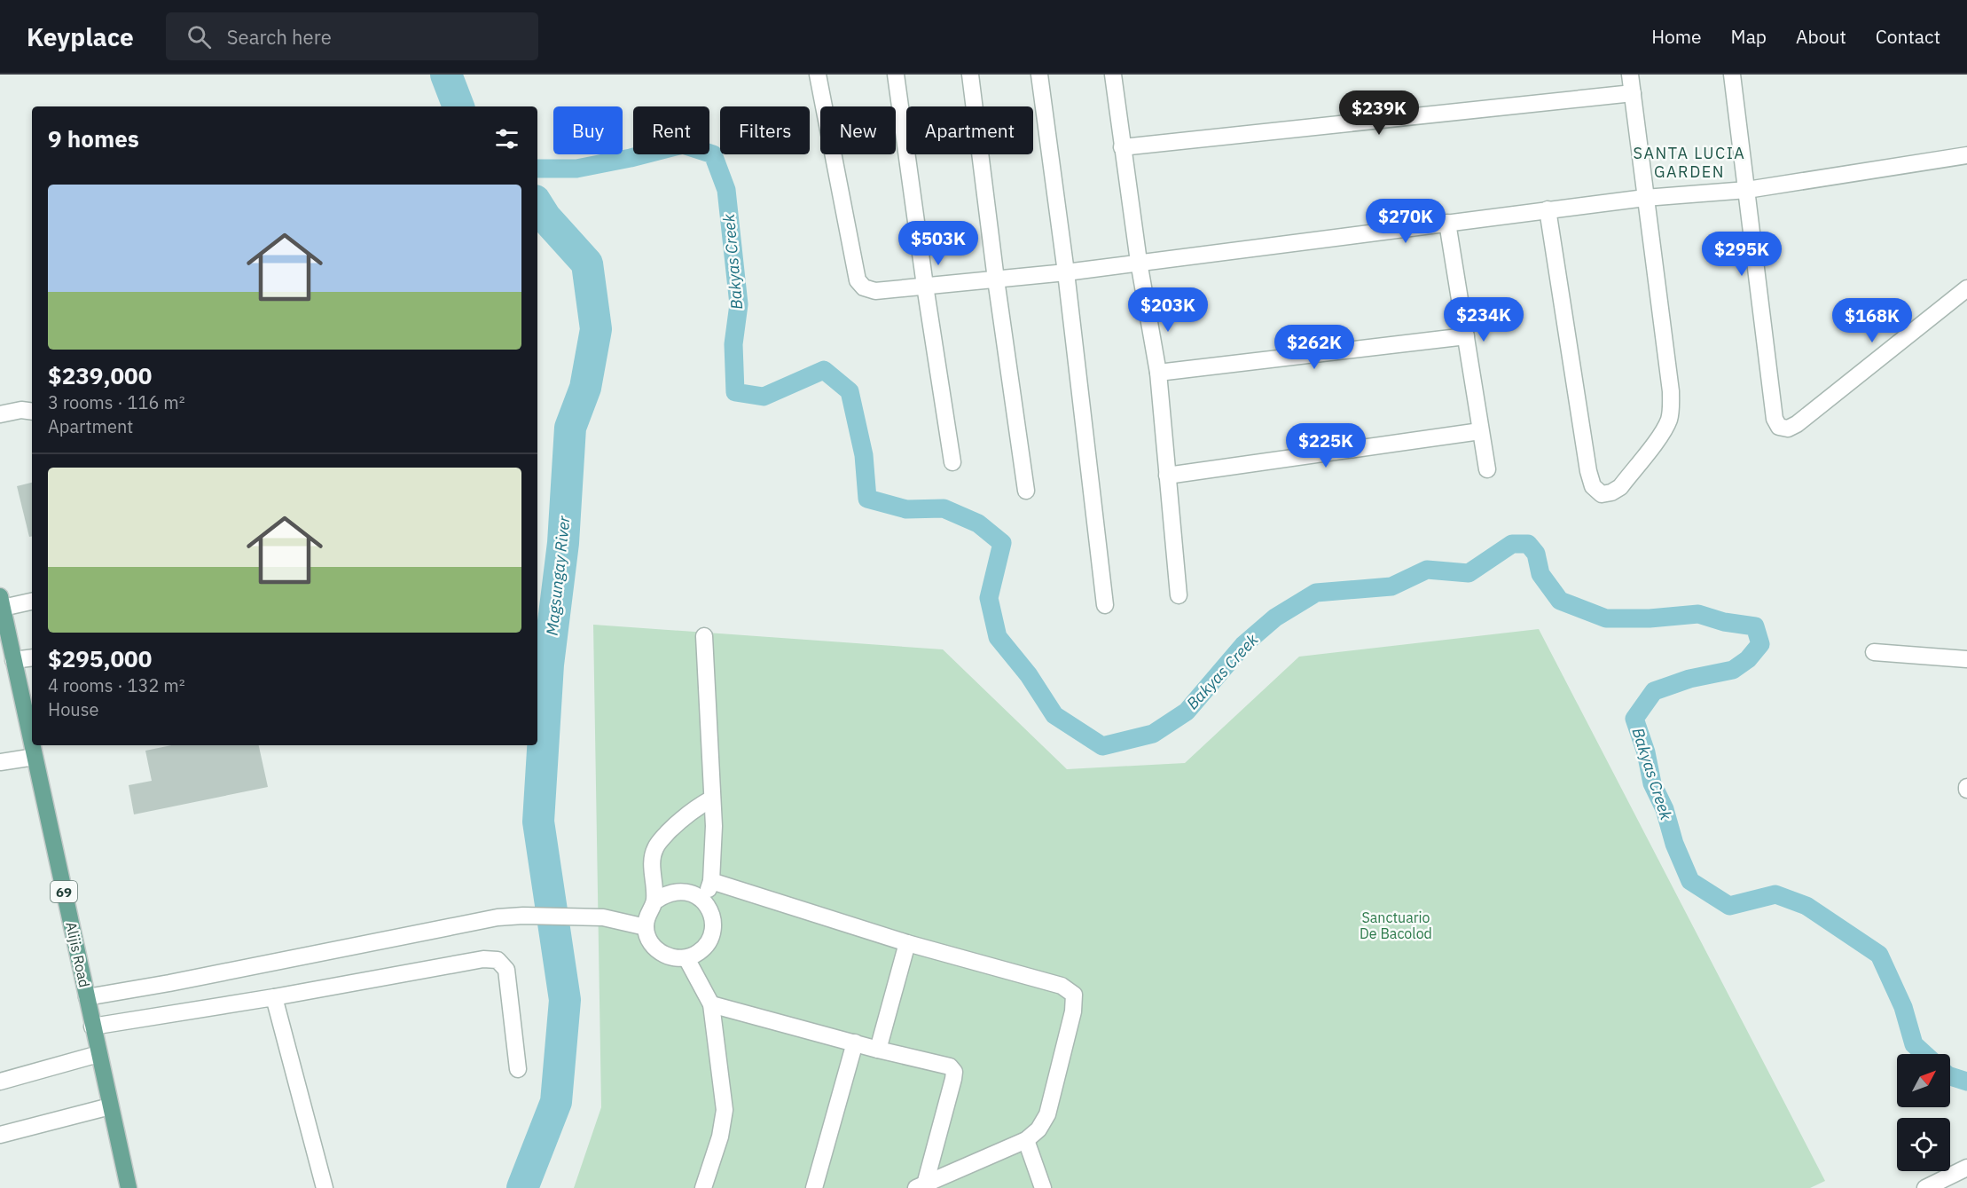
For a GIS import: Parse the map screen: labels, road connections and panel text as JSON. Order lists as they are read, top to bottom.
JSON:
{
  "streets": {
    "main road": ["69", "Alijis Road"]
  },
  "districts": ["SANTA LUCIA GARDEN"],
  "water": ["Bakyas Creek", "Magsungay River"],
  "parks": ["Sanctuario De Bacolod"],
  "north": "top right",
  "page": {
    "header": "Keyplace",
    "search": "Search here",
    "nav": [
      "Home",
      "Map",
      "About",
      "Contact"
    ],
    "price": [
      "$239K",
      "$270K",
      "$503K",
      "$295K",
      "$203K",
      "$234K",
      "$168K",
      "$262K",
      "$225K"
    ],
    "chip": [
      "Buy",
      "Rent",
      "Filters",
      "New",
      "Apartment"
    ],
    "heading": "9 homes",
    "list": [
      {
        "name": "$239,000",
        "note": "3 rooms · 116 m² · Apartment"
      },
      {
        "name": "$295,000",
        "note": "4 rooms · 132 m² · House"
      }
    ]
  }
}
